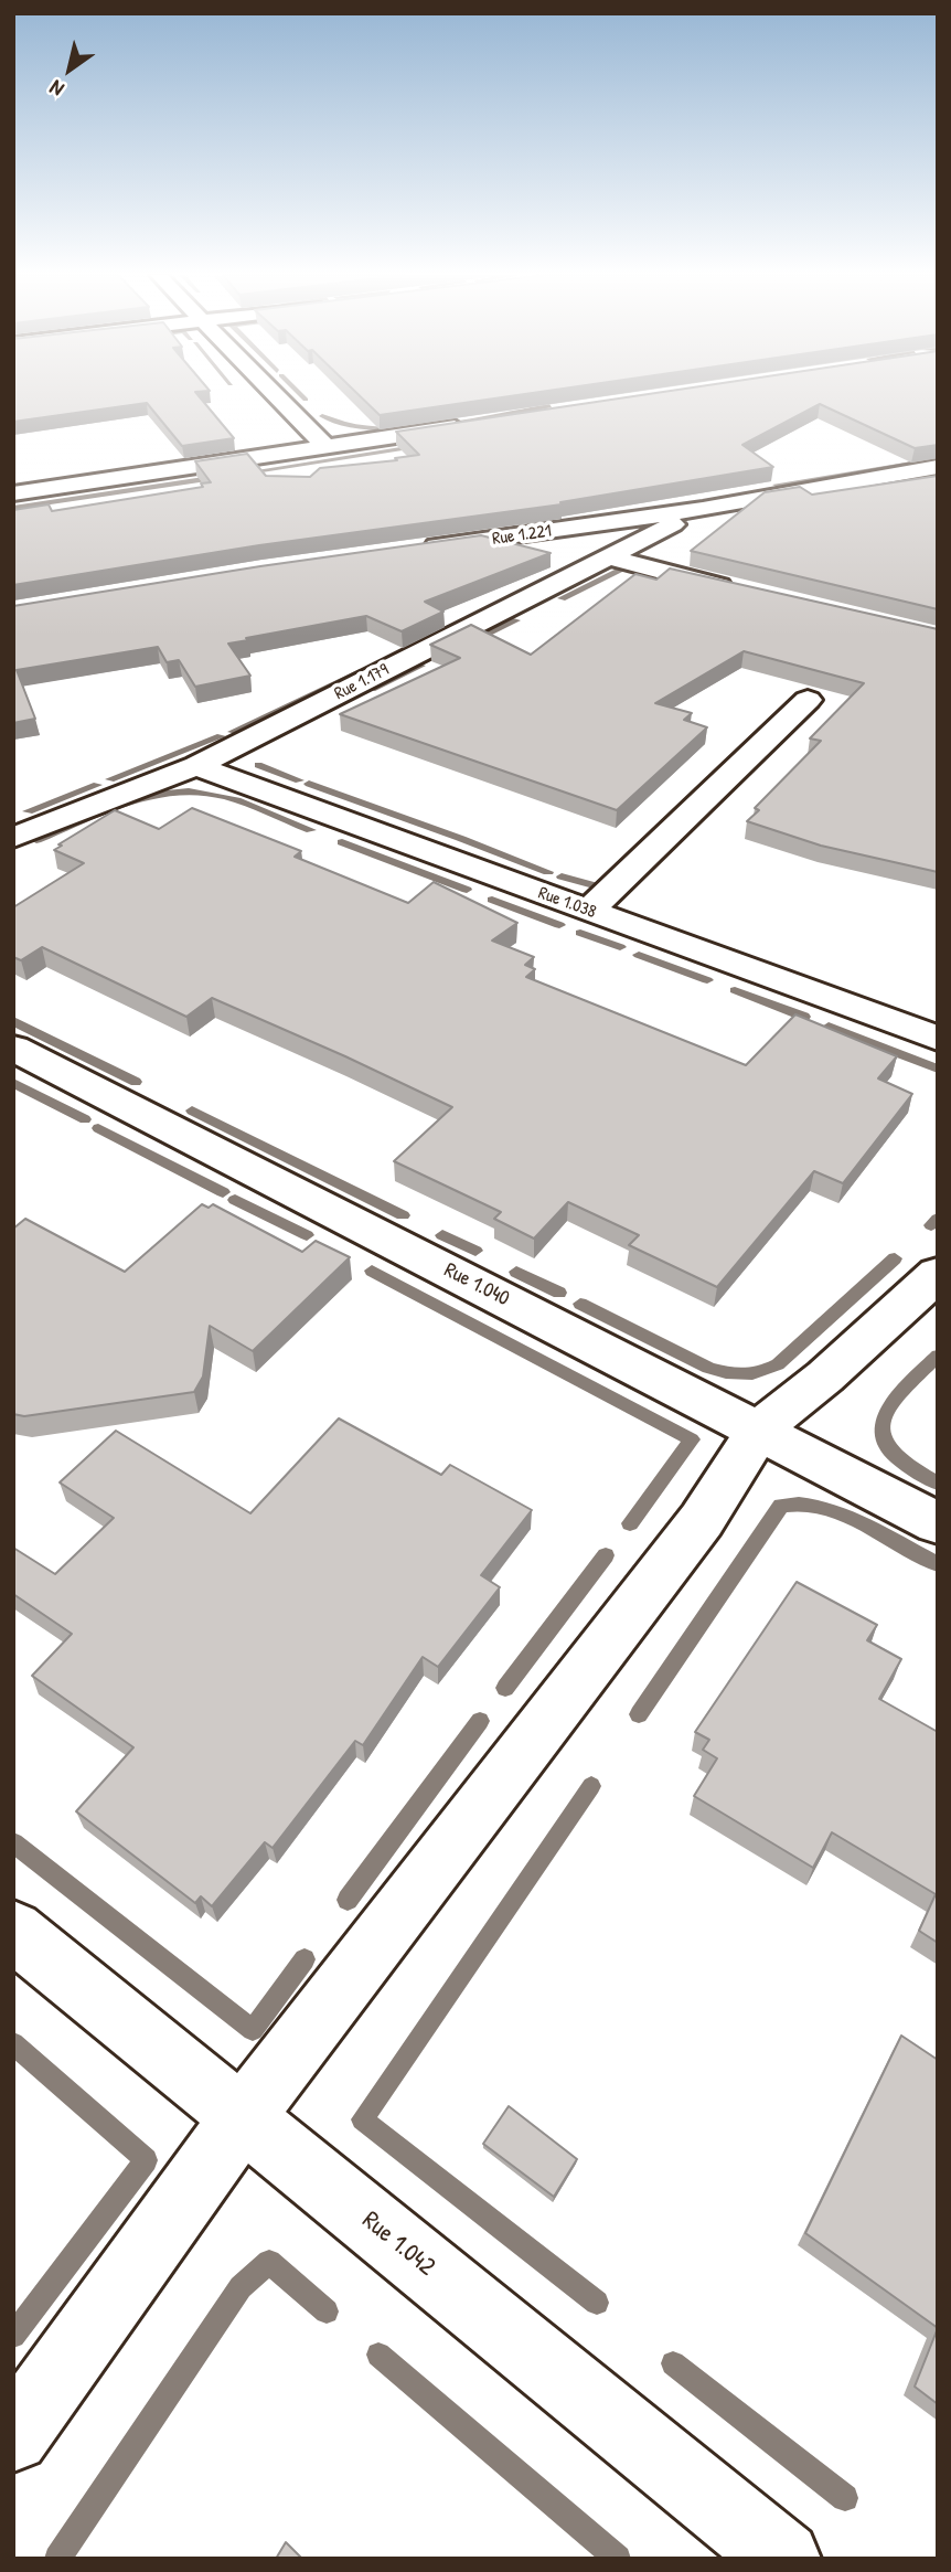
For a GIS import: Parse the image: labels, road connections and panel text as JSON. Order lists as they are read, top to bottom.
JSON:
{
  "streets": {
    "street": [
      "Rue 1.221",
      "Rue 1.179",
      "Rue 1.038",
      "Rue 1.040",
      "Rue 1.042"
    ]
  },
  "crossings": [
    ["Rue 1.221", "Rue 1.179"],
    ["Rue 1.179", "Rue 1.038"]
  ],
  "north": "bottom left"
}
